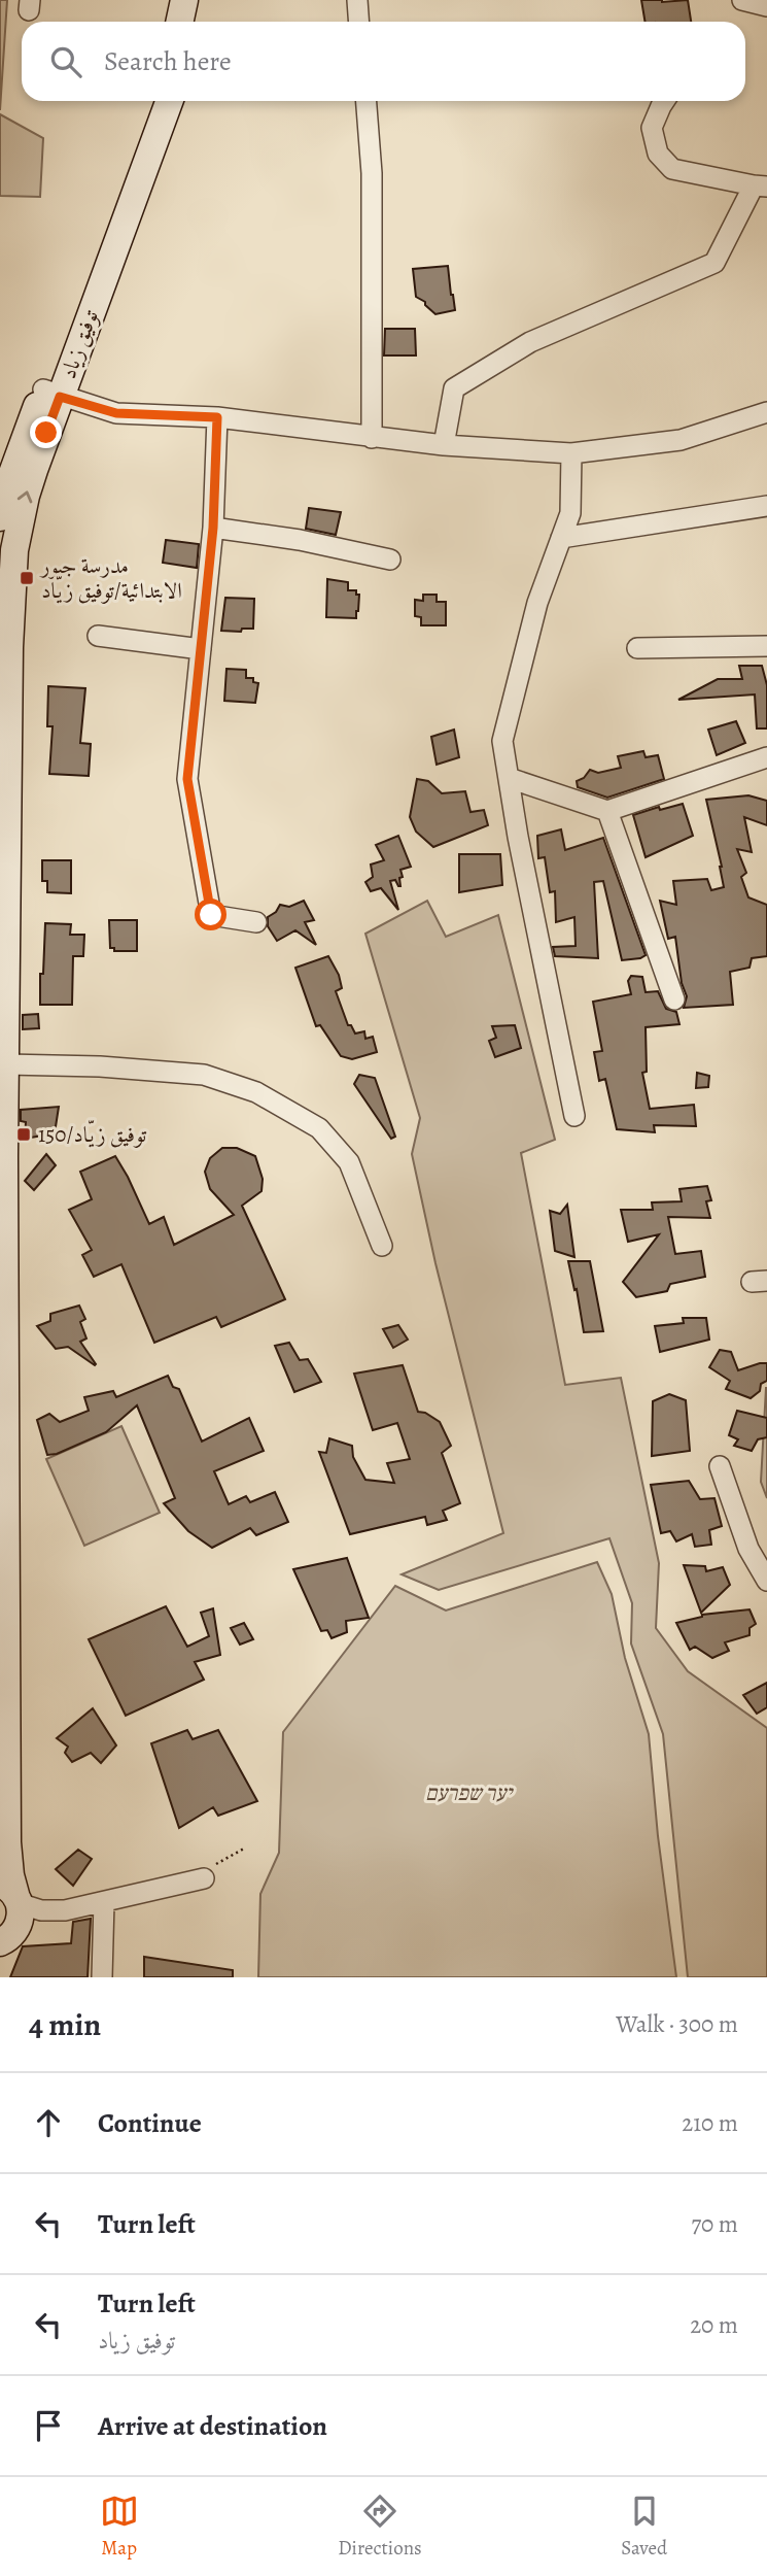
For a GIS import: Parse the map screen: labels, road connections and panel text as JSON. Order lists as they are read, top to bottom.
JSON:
{
  "streets": {
    "main road": ["توفيق زياد"]
  },
  "parks": ["יער שפרעם"],
  "places": {
    "transit": ["مدرسة جبور الابتدائية/توفيق زيّاد", "توفيق زيّاد/150"]
  },
  "page": {
    "search": "Search here",
    "heading": ["4 min", "Walk · 300 m"],
    "list": [
      ["Continue", "210 m"],
      ["Turn left", "70 m"],
      ["Turn left", "توفيق زياد", "20 m"],
      "Arrive at destination"
    ],
    "nav": ["Map", "Directions", "Saved"]
  }
}
